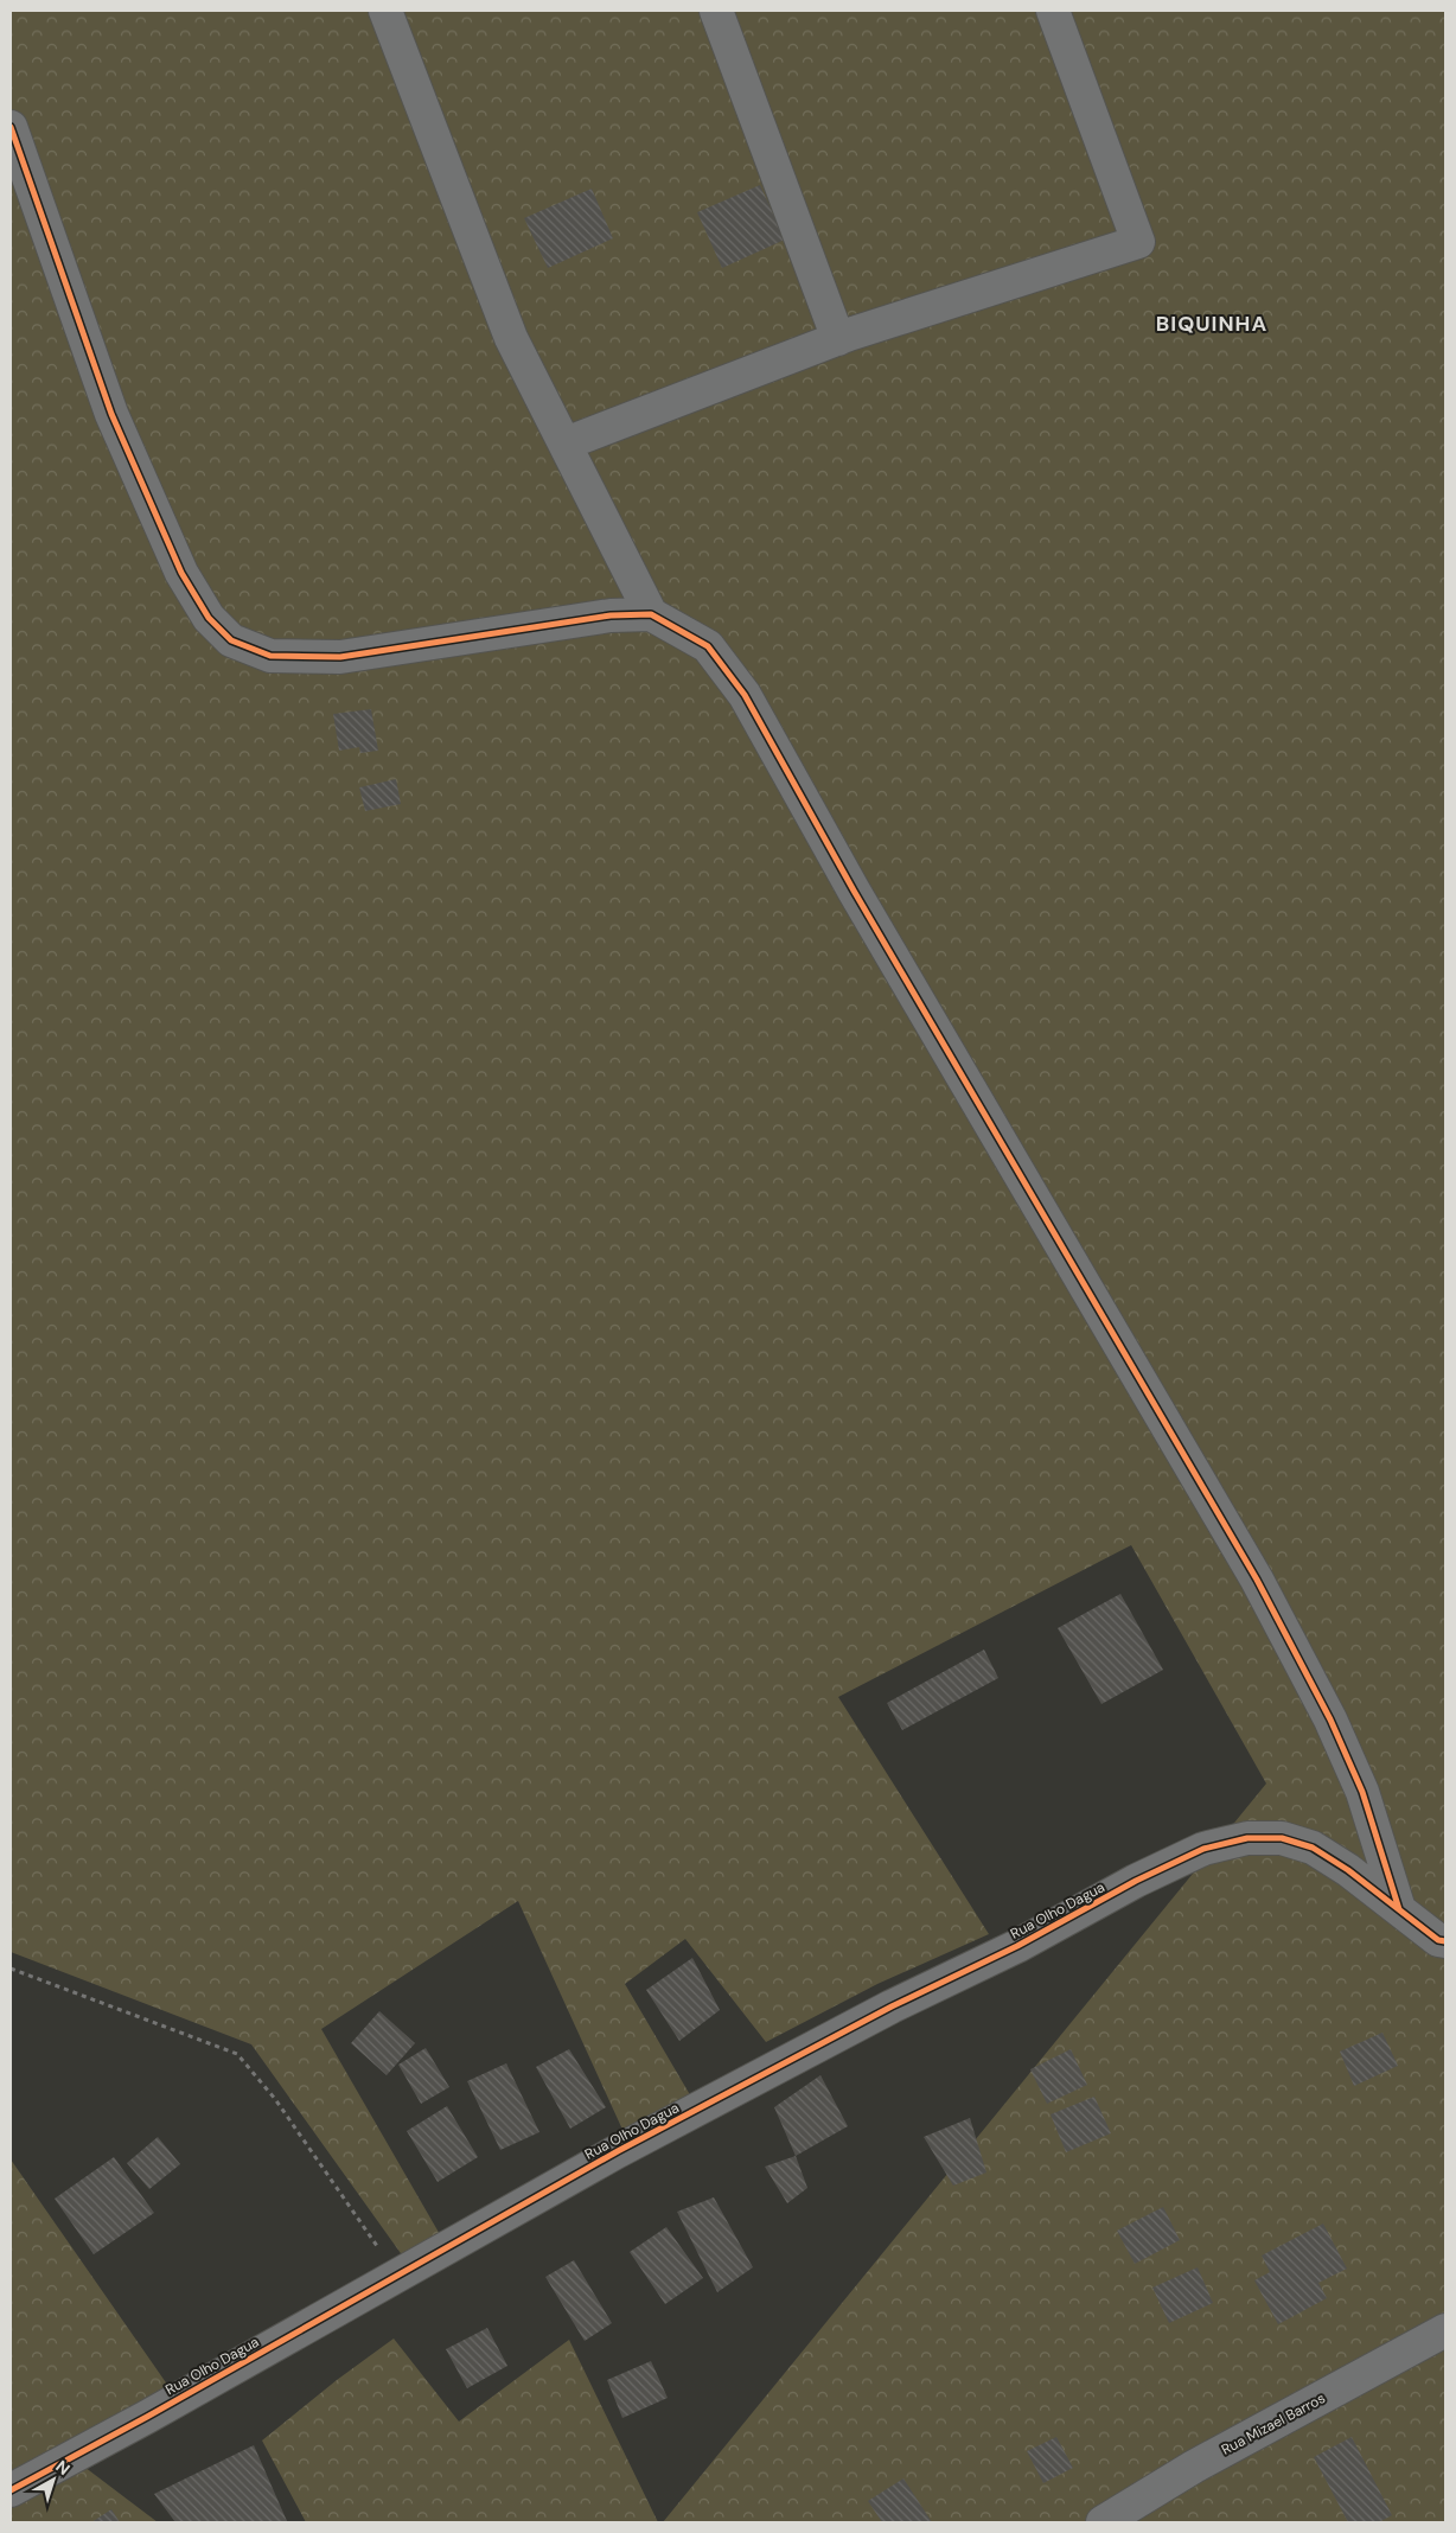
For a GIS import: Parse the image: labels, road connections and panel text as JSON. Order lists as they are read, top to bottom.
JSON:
{
  "streets": {
    "street": ["Rua Olho Dagua", "Rua Mizael Barros"]
  },
  "districts": ["BIQUINHA"],
  "north": "top right"
}
